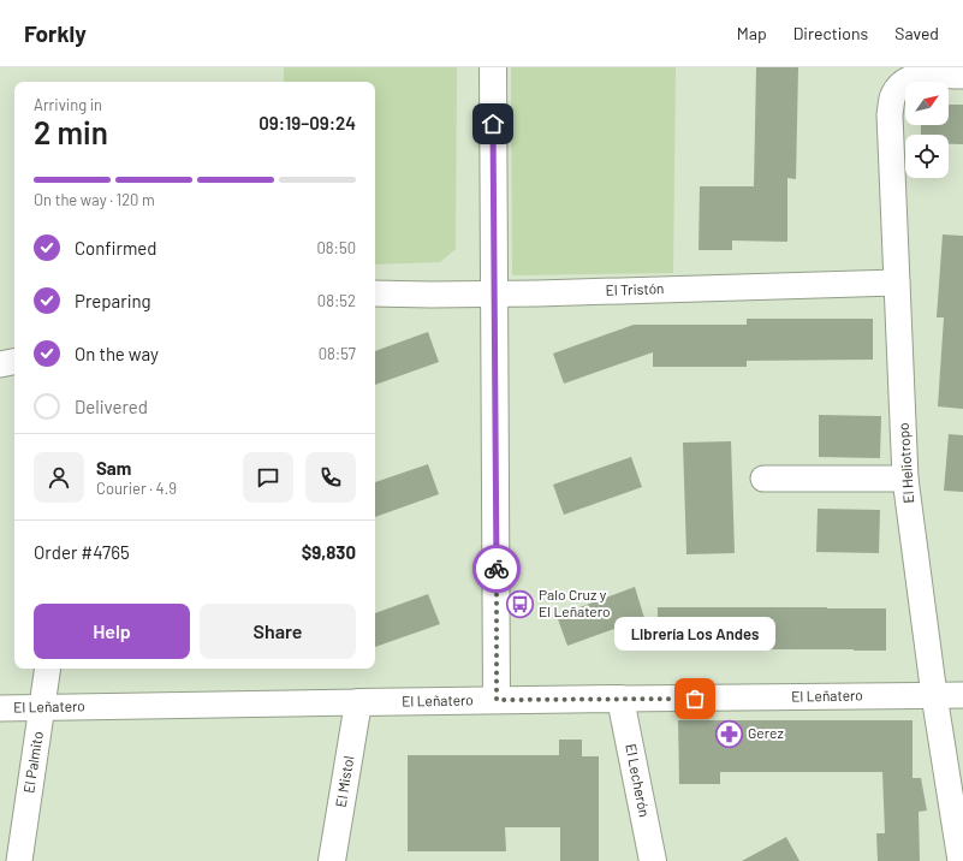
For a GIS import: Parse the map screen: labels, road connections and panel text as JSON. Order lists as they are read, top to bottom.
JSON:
{
  "streets": {
    "street": [
      "El Tristón",
      "El Heliotropo",
      "El Leñatero",
      "El Palmito",
      "El Lecherón",
      "El Mistol"
    ]
  },
  "crossings": [
    ["El Tristón", "El Heliotropo"],
    ["El Heliotropo", "El Leñatero"],
    ["El Leñatero", "El Palmito"],
    ["El Leñatero", "El Lecherón"],
    ["El Leñatero", "El Mistol"]
  ],
  "places": {
    "bus stop": ["Palo Cruz y El Leñatero"],
    "other": ["Librería Los Andes"],
    "pharmacy": ["Gerez"]
  },
  "north": "top right",
  "page": {
    "header": "Forkly",
    "nav": ["Map", "Directions", "Saved"],
    "heading": ["2 min", "Arriving in", "09:19–09:24"],
    "panel": [
      "Sam",
      "Courier · 4.9",
      "Order #4765",
      "$9,830"
    ],
    "bar": "On the way · 120 m",
    "list": [
      ["Confirmed", "08:50"],
      ["Preparing", "08:52"],
      ["On the way", "08:57"],
      "Delivered"
    ],
    "buttons": ["Help", "Share"],
    "bubble": "Librería Los Andes"
  }
}
